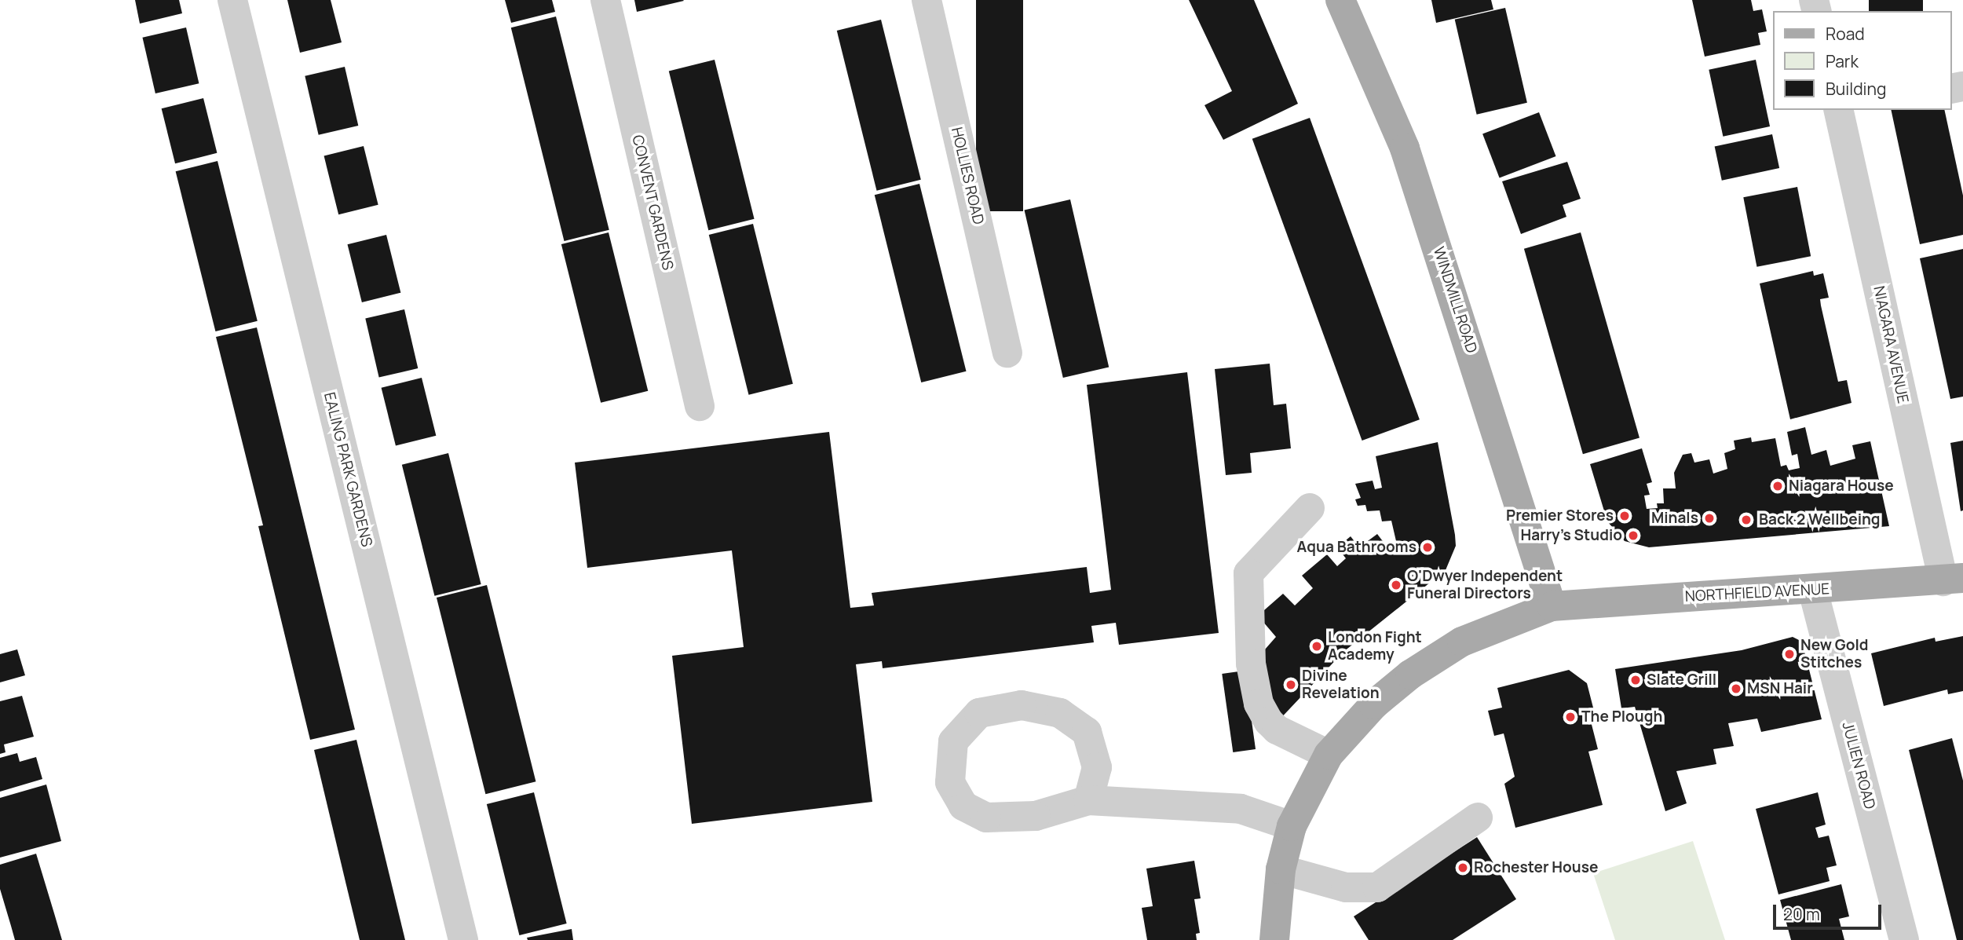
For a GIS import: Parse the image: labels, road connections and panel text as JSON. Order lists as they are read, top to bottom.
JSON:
{
  "streets": {
    "main road": ["WINDMILL ROAD", "NORTHFIELD AVENUE"],
    "street": [
      "HOLLIES ROAD",
      "CONVENT GARDENS",
      "NIAGARA AVENUE",
      "EALING PARK GARDENS",
      "JULIEN ROAD"
    ]
  },
  "crossings": [
    ["WINDMILL ROAD", "NORTHFIELD AVENUE"],
    ["NIAGARA AVENUE", "NORTHFIELD AVENUE"],
    ["NORTHFIELD AVENUE", "JULIEN ROAD"]
  ],
  "places": [
    "Niagara House",
    "Premier Stores",
    "Minals",
    "Back 2 Wellbeing",
    "Harry's Studio",
    "Aqua Bathrooms",
    "O'Dwyer Independent Funeral Directors",
    "London Fight Academy",
    "New Gold Stitches",
    "Slate Grill",
    "Divine Revelation",
    "MSN Hair",
    "The Plough",
    "Rochester House"
  ],
  "legend": ["Road", "Park", "Building"],
  "scale_bar": "20 m"
}
